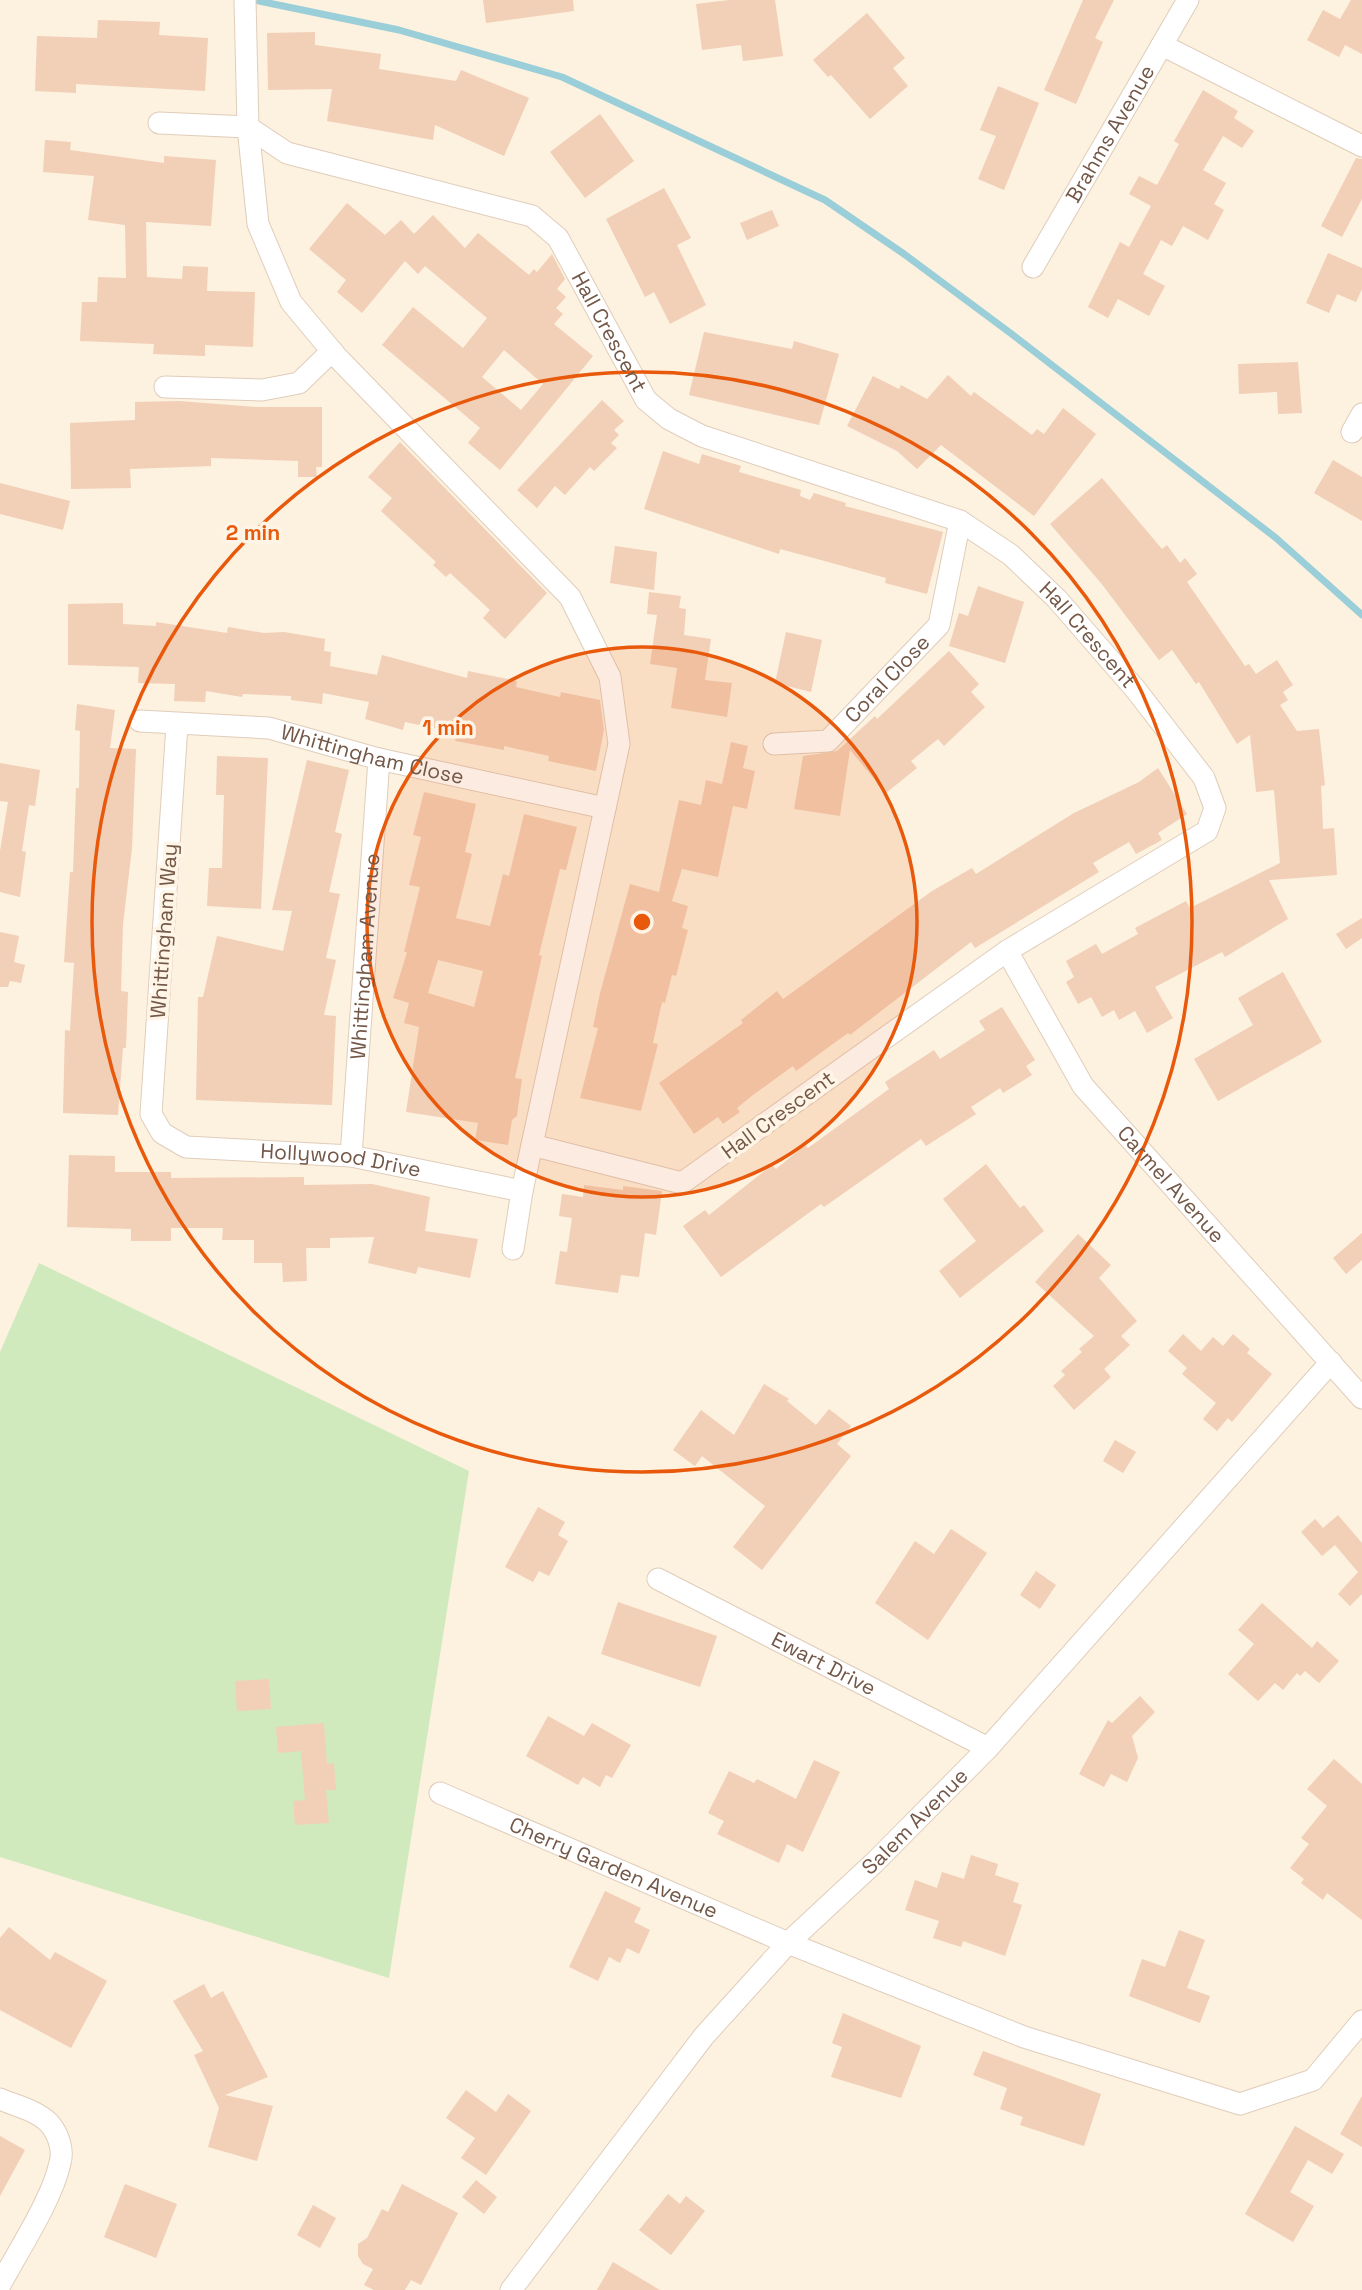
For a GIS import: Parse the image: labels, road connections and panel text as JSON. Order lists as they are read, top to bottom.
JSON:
{
  "streets": {
    "street": [
      "Brahms Avenue",
      "Hall Crescent",
      "Coral Close",
      "Whittingham Close",
      "Whittingham Way",
      "Whittingham Avenue",
      "Hollywood Drive",
      "Carmel Avenue",
      "Ewart Drive",
      "Salem Avenue",
      "Cherry Garden Avenue"
    ]
  },
  "crossings": [
    ["Hall Crescent", "Coral Close"],
    ["Hall Crescent", "Carmel Avenue"],
    ["Whittingham Close", "Whittingham Way"],
    ["Whittingham Close", "Whittingham Avenue"],
    ["Whittingham Way", "Hollywood Drive"],
    ["Whittingham Avenue", "Hollywood Drive"],
    ["Carmel Avenue", "Salem Avenue"],
    ["Ewart Drive", "Salem Avenue"],
    ["Salem Avenue", "Cherry Garden Avenue"]
  ],
  "rings": ["2 min", "1 min"]
}
